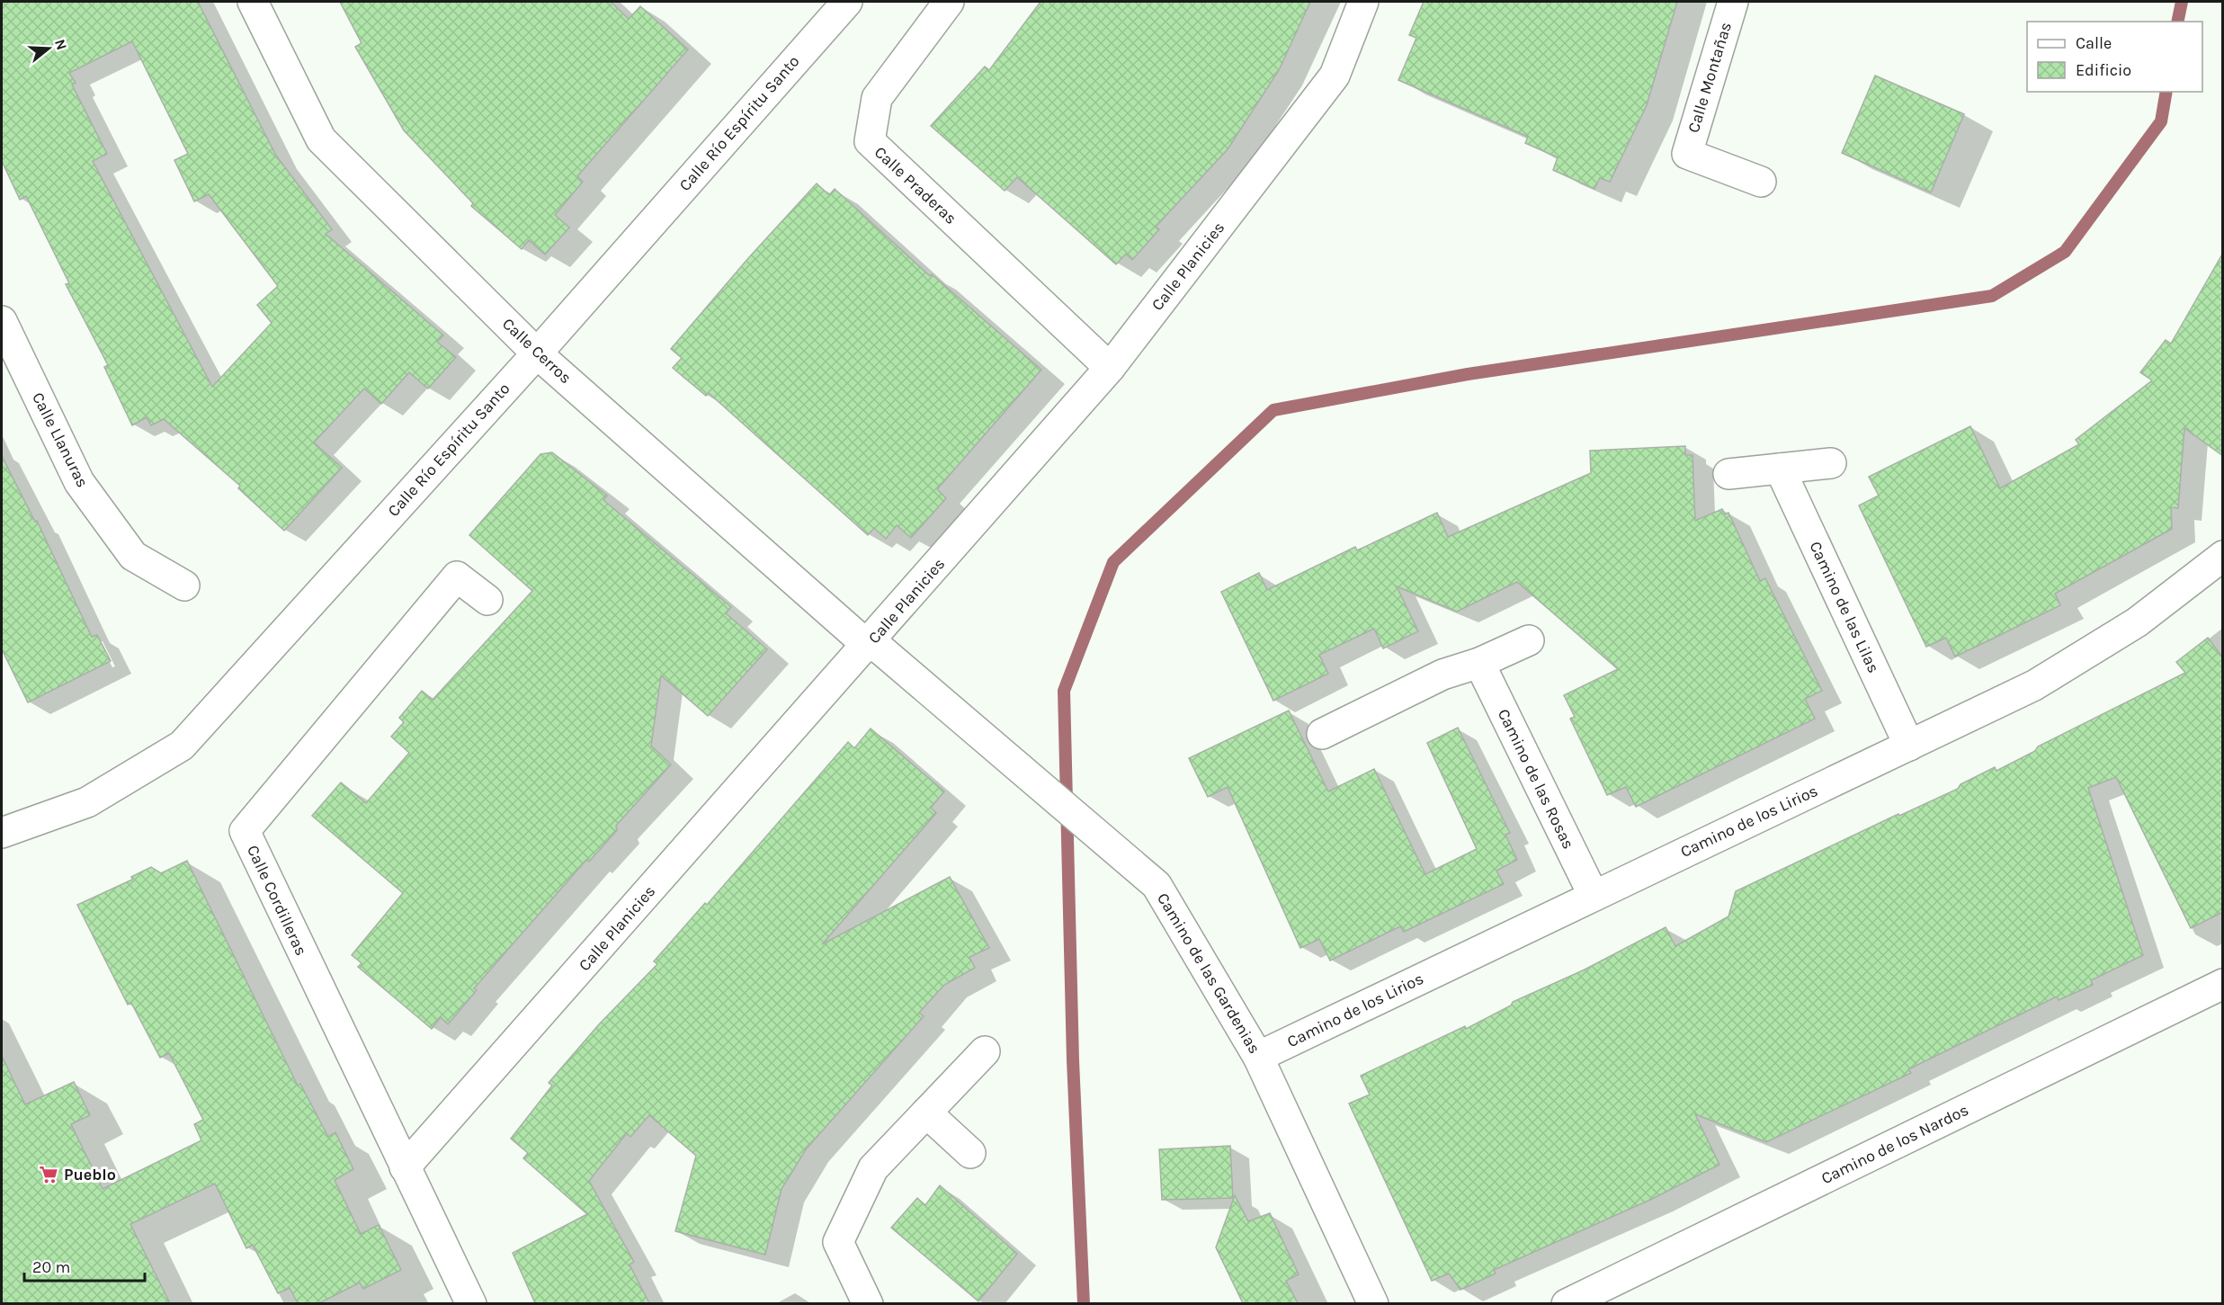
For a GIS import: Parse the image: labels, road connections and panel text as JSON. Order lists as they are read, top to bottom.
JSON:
{
  "streets": {
    "street": [
      "Calle Montañas",
      "Calle Río Espíritu Santo",
      "Calle Praderas",
      "Calle Planicies",
      "Calle Cerros",
      "Calle Llanuras",
      "Camino de las Lilas",
      "Camino de las Rosas",
      "Camino de los Lirios",
      "Calle Cordilleras",
      "Camino de las Gardenias",
      "Camino de los Nardos"
    ]
  },
  "crossings": [
    ["Calle Río Espíritu Santo", "Calle Cerros"],
    ["Calle Praderas", "Calle Planicies"],
    ["Calle Planicies", "Calle Cerros"],
    ["Calle Planicies", "Calle Cordilleras"],
    ["Calle Planicies", "Camino de las Gardenias"],
    ["Calle Cerros", "Camino de las Gardenias"],
    ["Camino de las Lilas", "Camino de los Lirios"],
    ["Camino de las Rosas", "Camino de los Lirios"],
    ["Camino de los Lirios", "Camino de las Gardenias"]
  ],
  "places": {
    "supermarket": ["Pueblo"]
  },
  "legend": ["Calle", "Edificio"],
  "scale_bar": "20 m",
  "north": "right"
}
